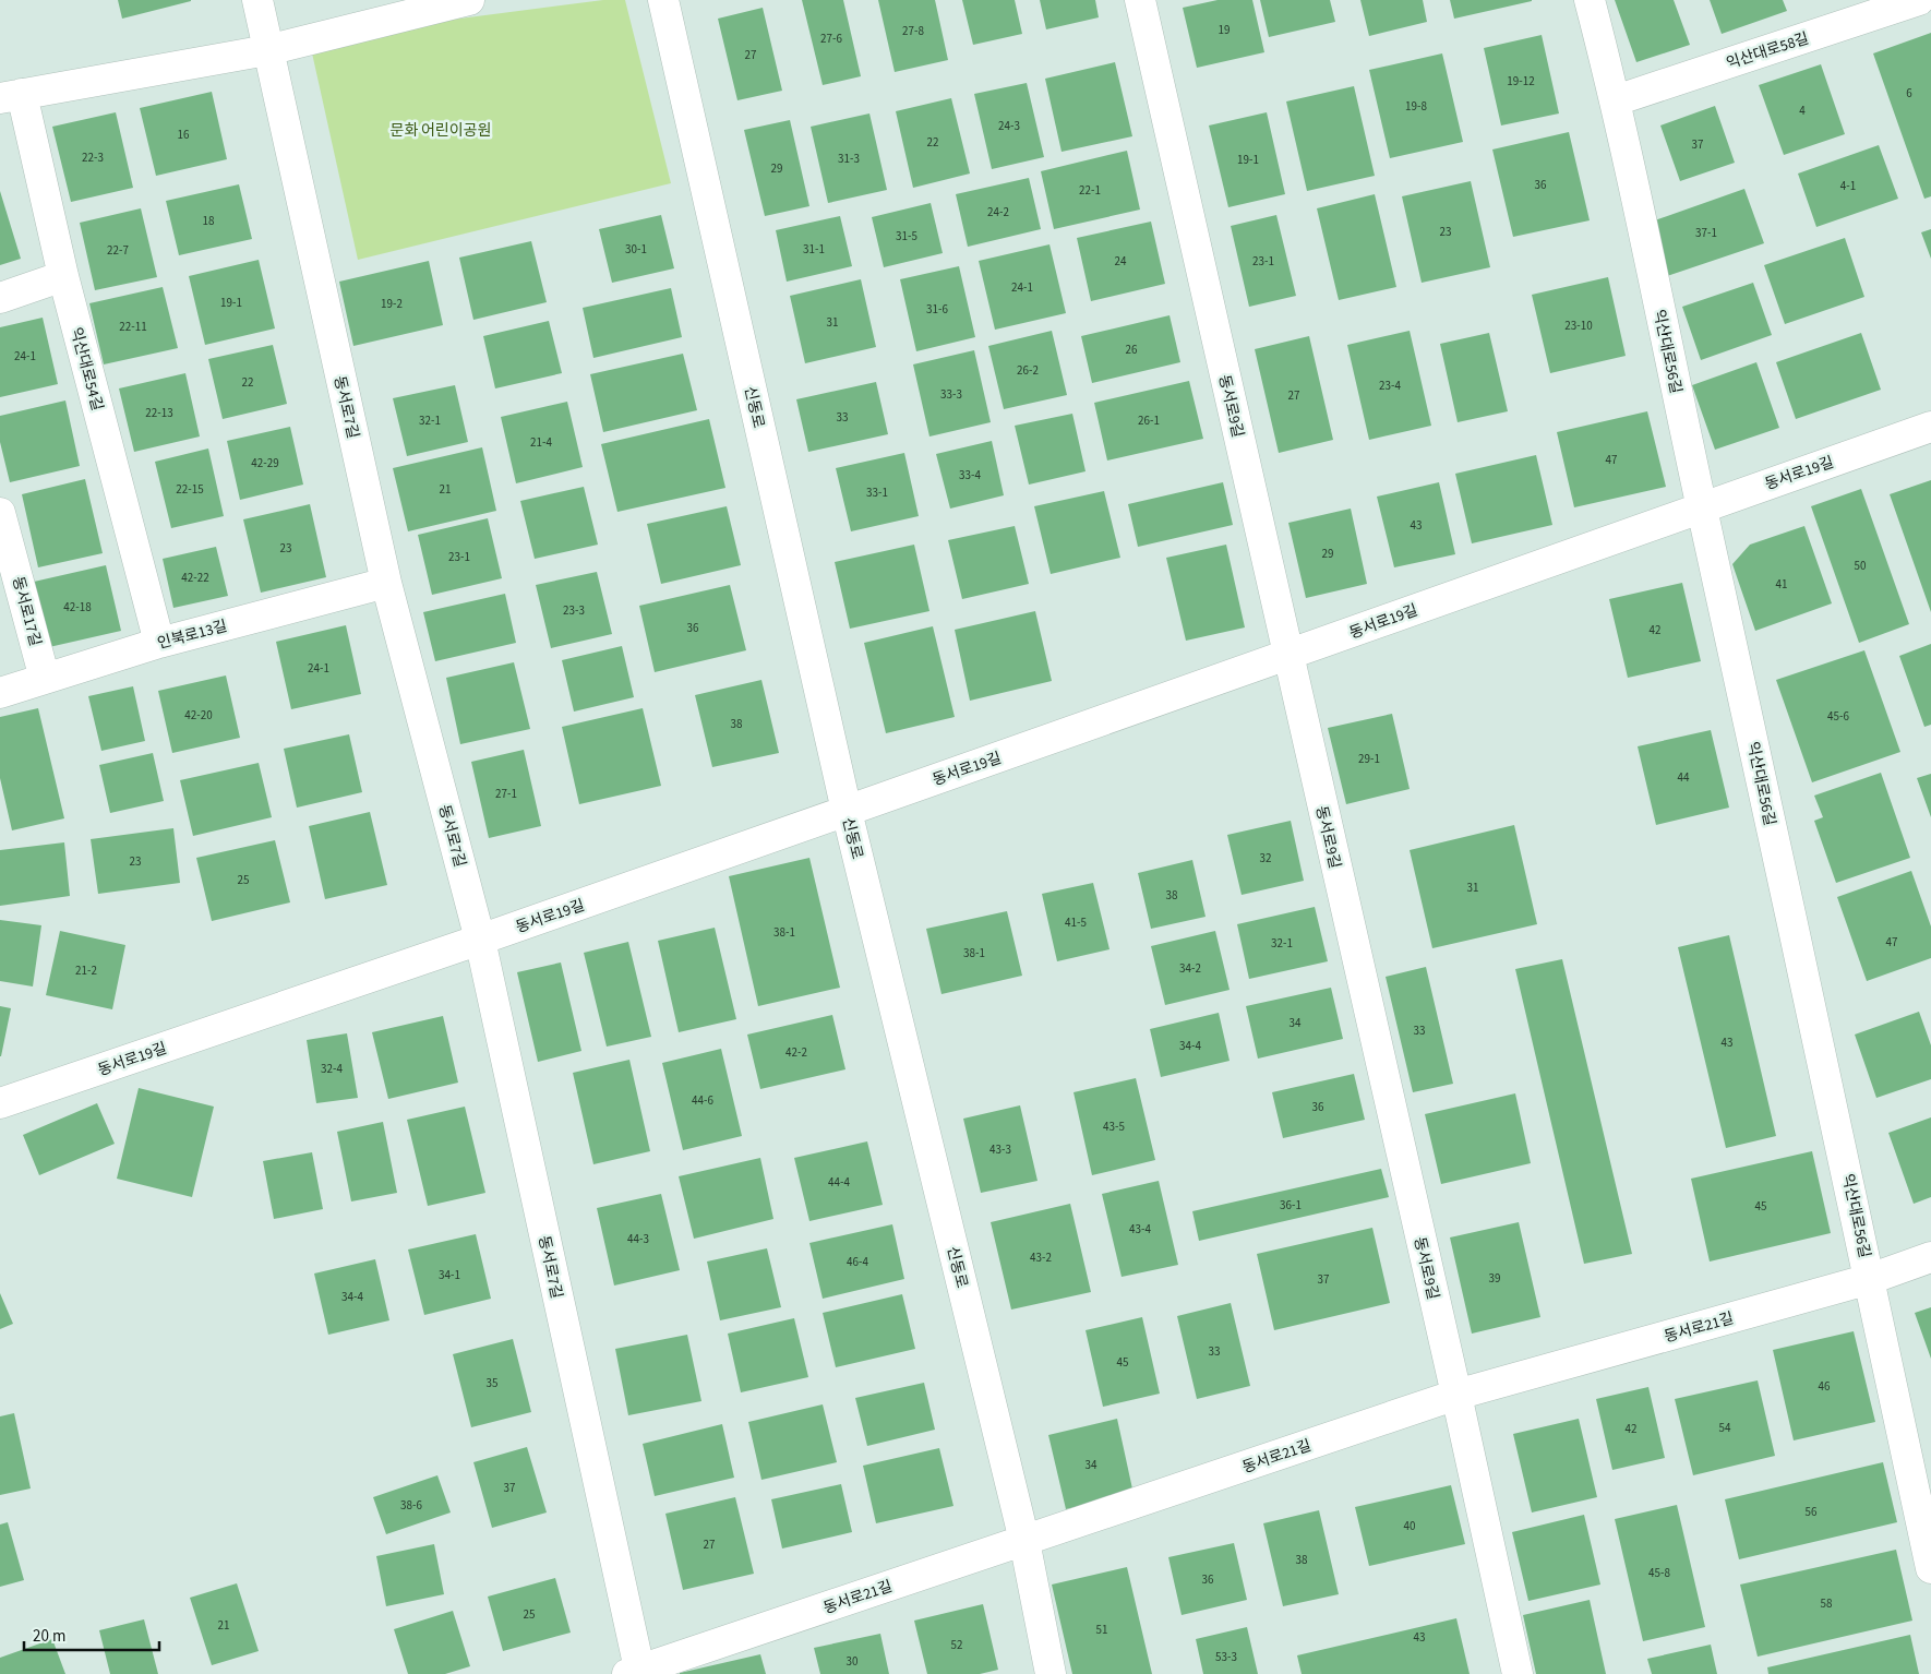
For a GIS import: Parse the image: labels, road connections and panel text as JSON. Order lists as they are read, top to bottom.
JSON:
{
  "streets": {
    "street": [
      "익산대로58길",
      "익산대로56길",
      "익산대로54길",
      "동서로9길",
      "동서로7길",
      "신동로",
      "동서로19길",
      "동서로17길",
      "인북로13길",
      "동서로21길"
    ]
  },
  "crossings": [
    ["익산대로58길", "익산대로56길"],
    ["익산대로56길", "동서로19길"],
    ["익산대로56길", "동서로21길"],
    ["익산대로54길", "동서로7길"],
    ["익산대로54길", "인북로13길"],
    ["동서로9길", "동서로19길"],
    ["동서로9길", "동서로21길"],
    ["동서로7길", "동서로19길"],
    ["동서로7길", "인북로13길"],
    ["동서로7길", "동서로21길"],
    ["신동로", "동서로19길"],
    ["신동로", "동서로21길"],
    ["동서로17길", "인북로13길"]
  ],
  "parks": ["문화 어린이공원"],
  "house_numbers": [
    "19",
    "27-8",
    "27-6",
    "27",
    "19-12",
    "6",
    "19-8",
    "4",
    "24-3",
    "16",
    "22",
    "37",
    "22-3",
    "31-3",
    "19-1",
    "29",
    "36",
    "4-1",
    "22-1",
    "24-2",
    "18",
    "23",
    "37-1",
    "31-5",
    "30-1",
    "31-1",
    "22-7",
    "24",
    "23-1",
    "24-1",
    "19-1",
    "19-2",
    "31-6",
    "31",
    "23-10",
    "22-11",
    "26",
    "24-1",
    "26-2",
    "22",
    "23-4",
    "33-3",
    "27",
    "22-13",
    "33",
    "32-1",
    "26-1",
    "21-4",
    "47",
    "42-29",
    "33-4",
    "22-15",
    "21",
    "33-1",
    "43",
    "23",
    "29",
    "23-1",
    "50",
    "42-22",
    "41",
    "42-18",
    "23-3",
    "36",
    "42",
    "24-1",
    "42-20",
    "45-6",
    "38",
    "29-1",
    "44",
    "27-1",
    "32",
    "23",
    "25",
    "31",
    "38",
    "41-5",
    "38-1",
    "47",
    "32-1",
    "38-1",
    "34-2",
    "21-2",
    "34",
    "33",
    "43",
    "34-4",
    "42-2",
    "32-4",
    "44-6",
    "36",
    "43-5",
    "43-3",
    "44-4",
    "36-1",
    "45",
    "43-4",
    "44-3",
    "43-2",
    "46-4",
    "34-1",
    "39",
    "37",
    "34-4",
    "33",
    "45",
    "35",
    "46",
    "54",
    "42",
    "34",
    "37",
    "38-6",
    "56",
    "40",
    "27",
    "38",
    "45-8",
    "36",
    "58",
    "25",
    "21",
    "51",
    "43",
    "52",
    "53-3",
    "30"
  ],
  "scale_bar": "20 m"
}
